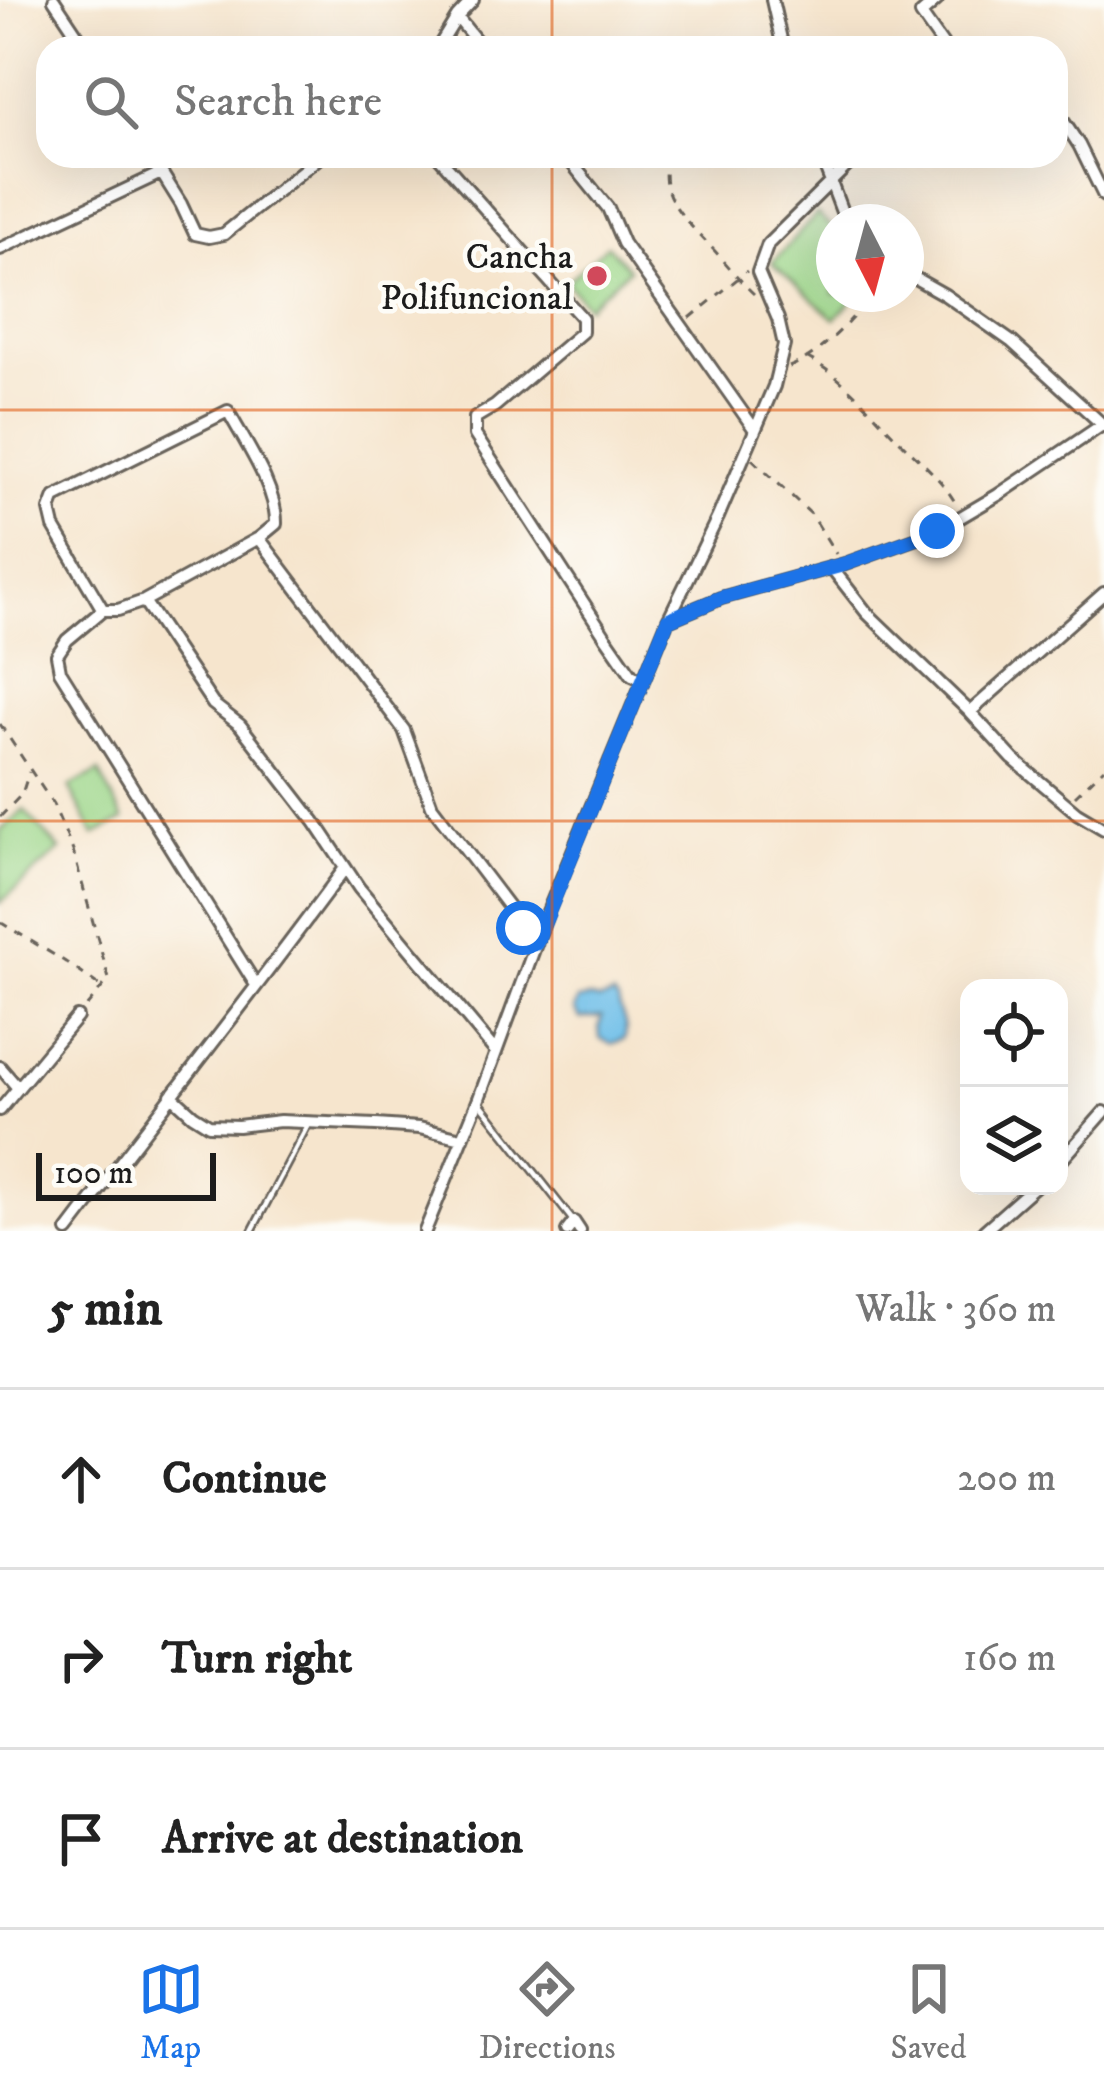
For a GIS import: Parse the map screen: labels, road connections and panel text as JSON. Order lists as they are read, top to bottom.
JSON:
{
  "places": ["Cancha Polifuncional"],
  "scale_bar": "100 m",
  "north": "bottom",
  "page": {
    "search": "Search here",
    "scale": "100 m",
    "heading": ["5 min", "Walk · 360 m"],
    "list": [
      ["Continue", "200 m"],
      ["Turn right", "160 m"],
      "Arrive at destination"
    ],
    "nav": ["Map", "Directions", "Saved"]
  }
}
